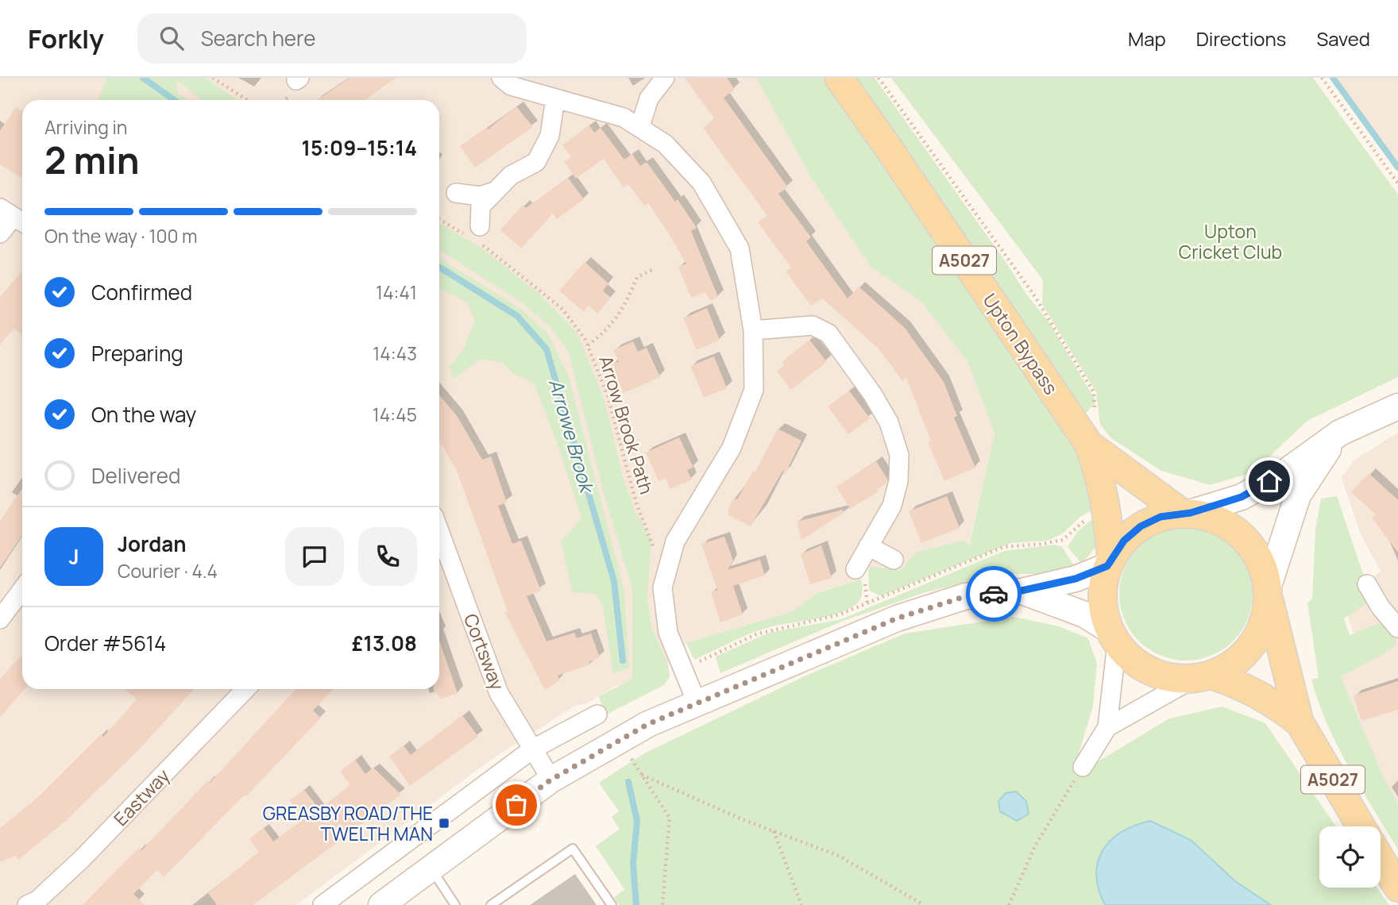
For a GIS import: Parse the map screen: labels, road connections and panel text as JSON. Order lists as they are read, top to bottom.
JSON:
{
  "streets": {
    "main road": ["A5027", "Upton Bypass"],
    "street": ["Cortsway", "Eastway"],
    "path": ["Arrow Brook Path"]
  },
  "crossings": [
    ["A5027", "Upton Bypass"]
  ],
  "water": ["Arrowe Brook"],
  "parks": ["Upton Cricket Club"],
  "places": {
    "transit": ["GREASBY ROAD/THE TWELTH MAN"]
  },
  "page": {
    "header": "Forkly",
    "search": "Search here",
    "nav": ["Map", "Directions", "Saved"],
    "heading": ["2 min", "Arriving in", "15:09–15:14"],
    "panel": [
      "Jordan",
      "Courier · 4.4",
      "Order #5614",
      "£13.08"
    ],
    "bar": "On the way · 100 m",
    "list": [
      ["Confirmed", "14:41"],
      ["Preparing", "14:43"],
      ["On the way", "14:45"],
      "Delivered"
    ],
    "round": "J"
  }
}
